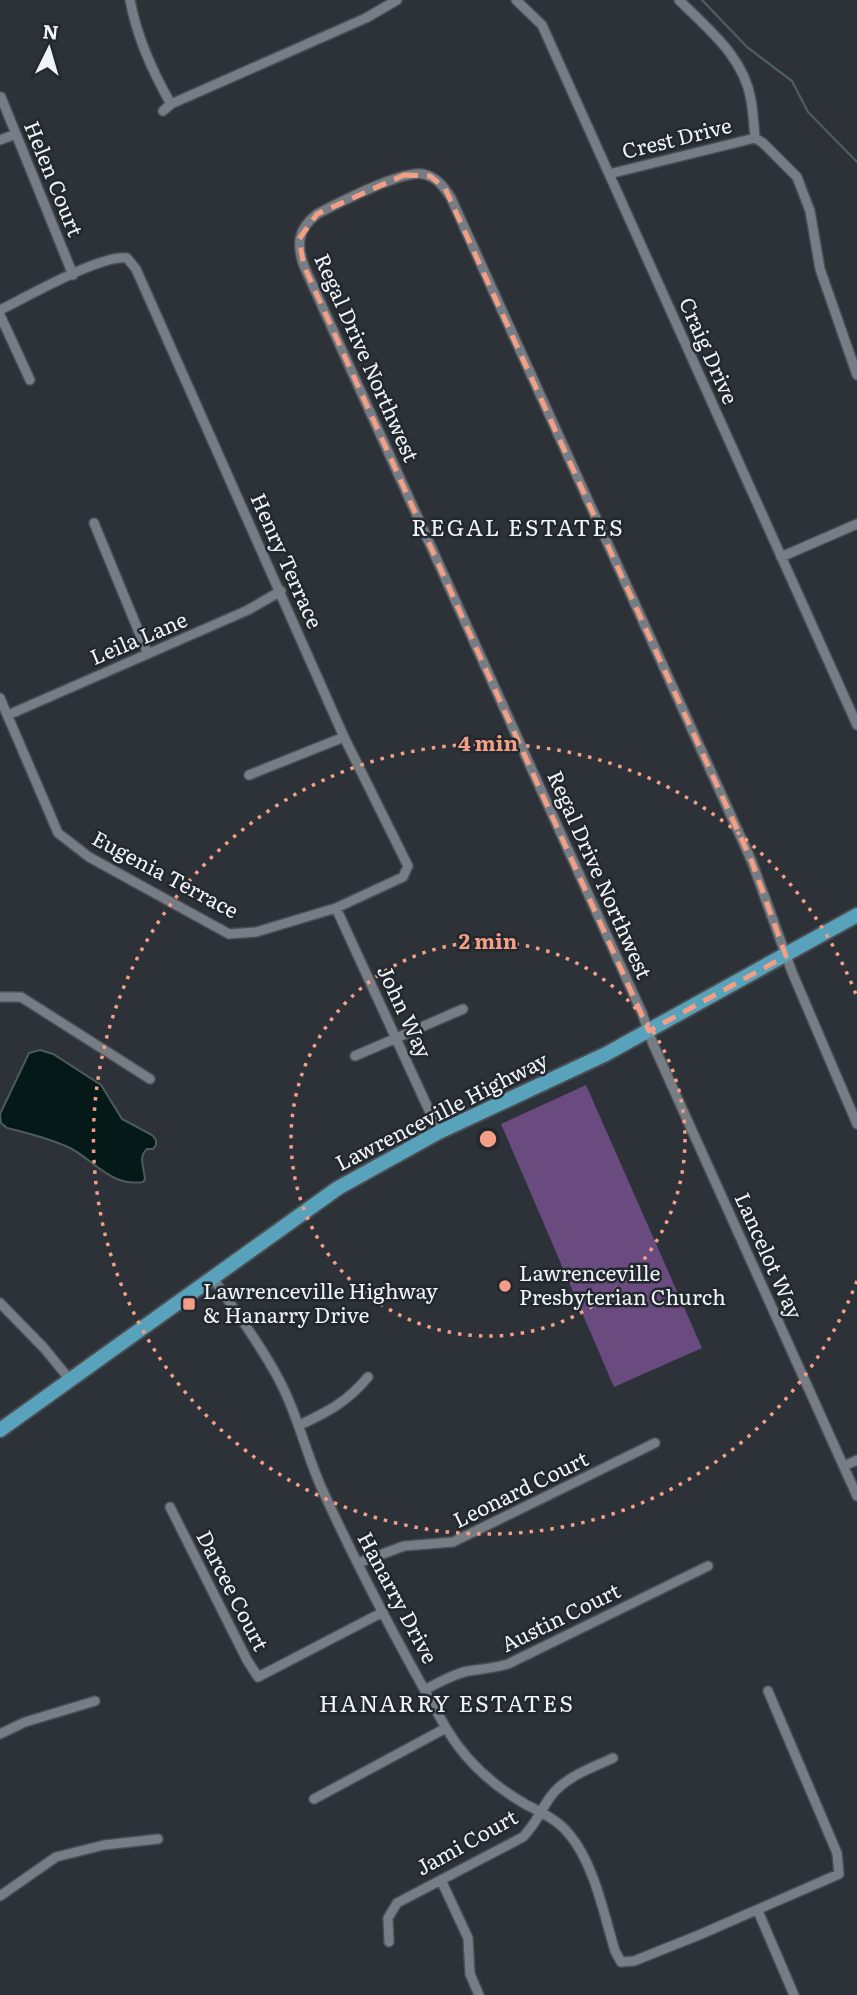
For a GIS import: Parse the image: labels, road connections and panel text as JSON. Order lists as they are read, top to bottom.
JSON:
{
  "streets": {
    "main road": ["Lawrenceville Highway"],
    "street": [
      "Crest Drive",
      "Helen Court",
      "Craig Drive",
      "Regal Drive Northwest",
      "Henry Terrace",
      "Leila Lane",
      "Eugenia Terrace",
      "John Way",
      "Lancelot Way",
      "Leonard Court",
      "Darcee Court",
      "Hanarry Drive",
      "Austin Court",
      "Jami Court"
    ]
  },
  "crossings": [
    ["Crest Drive", "Craig Drive"],
    ["Helen Court", "Henry Terrace"],
    ["Regal Drive Northwest", "Lawrenceville Highway"],
    ["Regal Drive Northwest", "Lancelot Way"],
    ["Henry Terrace", "Leila Lane"],
    ["Henry Terrace", "Eugenia Terrace"],
    ["Leila Lane", "Eugenia Terrace"],
    ["Eugenia Terrace", "John Way"],
    ["John Way", "Lawrenceville Highway"],
    ["Lawrenceville Highway", "Lancelot Way"],
    ["Lawrenceville Highway", "Hanarry Drive"],
    ["Leonard Court", "Hanarry Drive"],
    ["Darcee Court", "Hanarry Drive"],
    ["Hanarry Drive", "Austin Court"],
    ["Hanarry Drive", "Jami Court"]
  ],
  "districts": ["REGAL ESTATES", "HANARRY ESTATES"],
  "places": {
    "other": ["Lawrenceville Presbyterian Church"],
    "transit": ["Lawrenceville Highway & Hanarry Drive"]
  },
  "north": "top",
  "rings": ["4 min", "2 min"]
}
